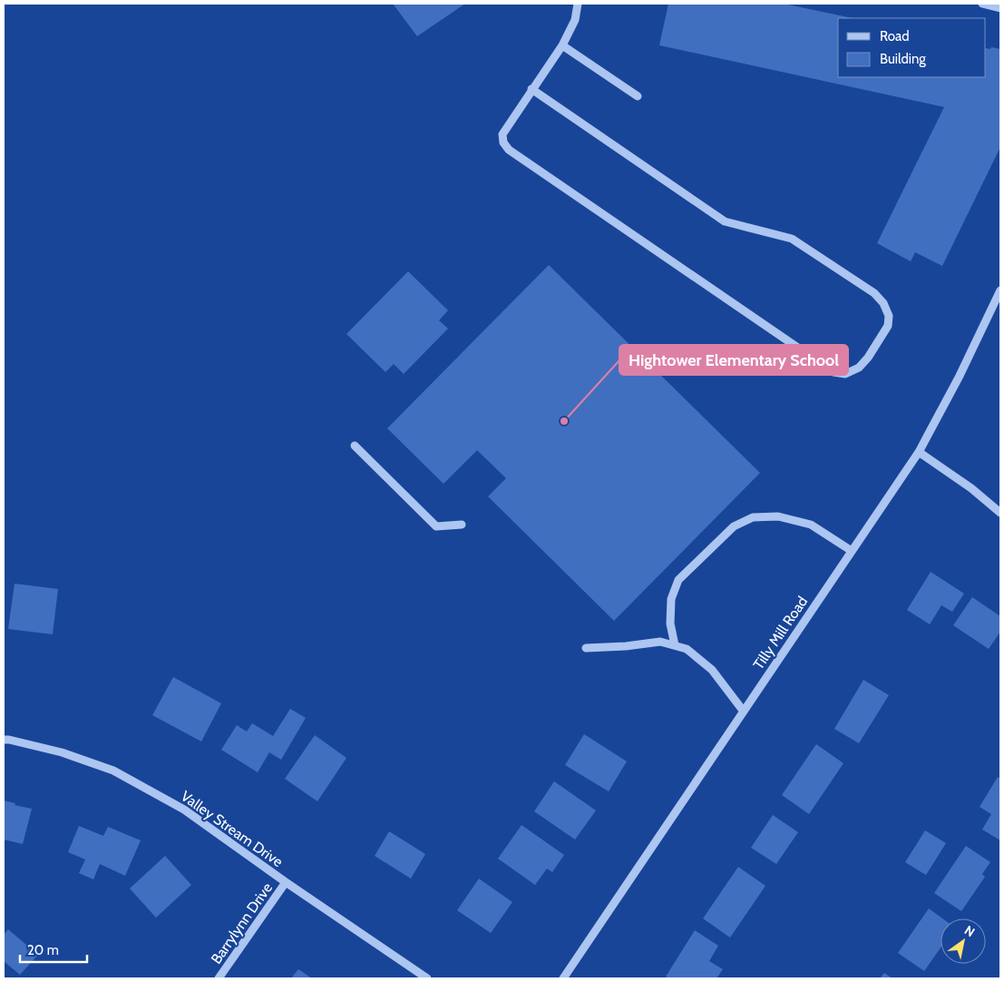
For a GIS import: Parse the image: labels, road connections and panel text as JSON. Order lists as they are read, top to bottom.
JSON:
{
  "streets": {
    "street": ["Tilly Mill Road", "Valley Stream Drive", "Barrylynn Drive"]
  },
  "crossings": [
    ["Valley Stream Drive", "Barrylynn Drive"]
  ],
  "places": ["Hightower Elementary School"],
  "legend": ["Road", "Building"],
  "scale_bar": "20 m",
  "north": "top right"
}
